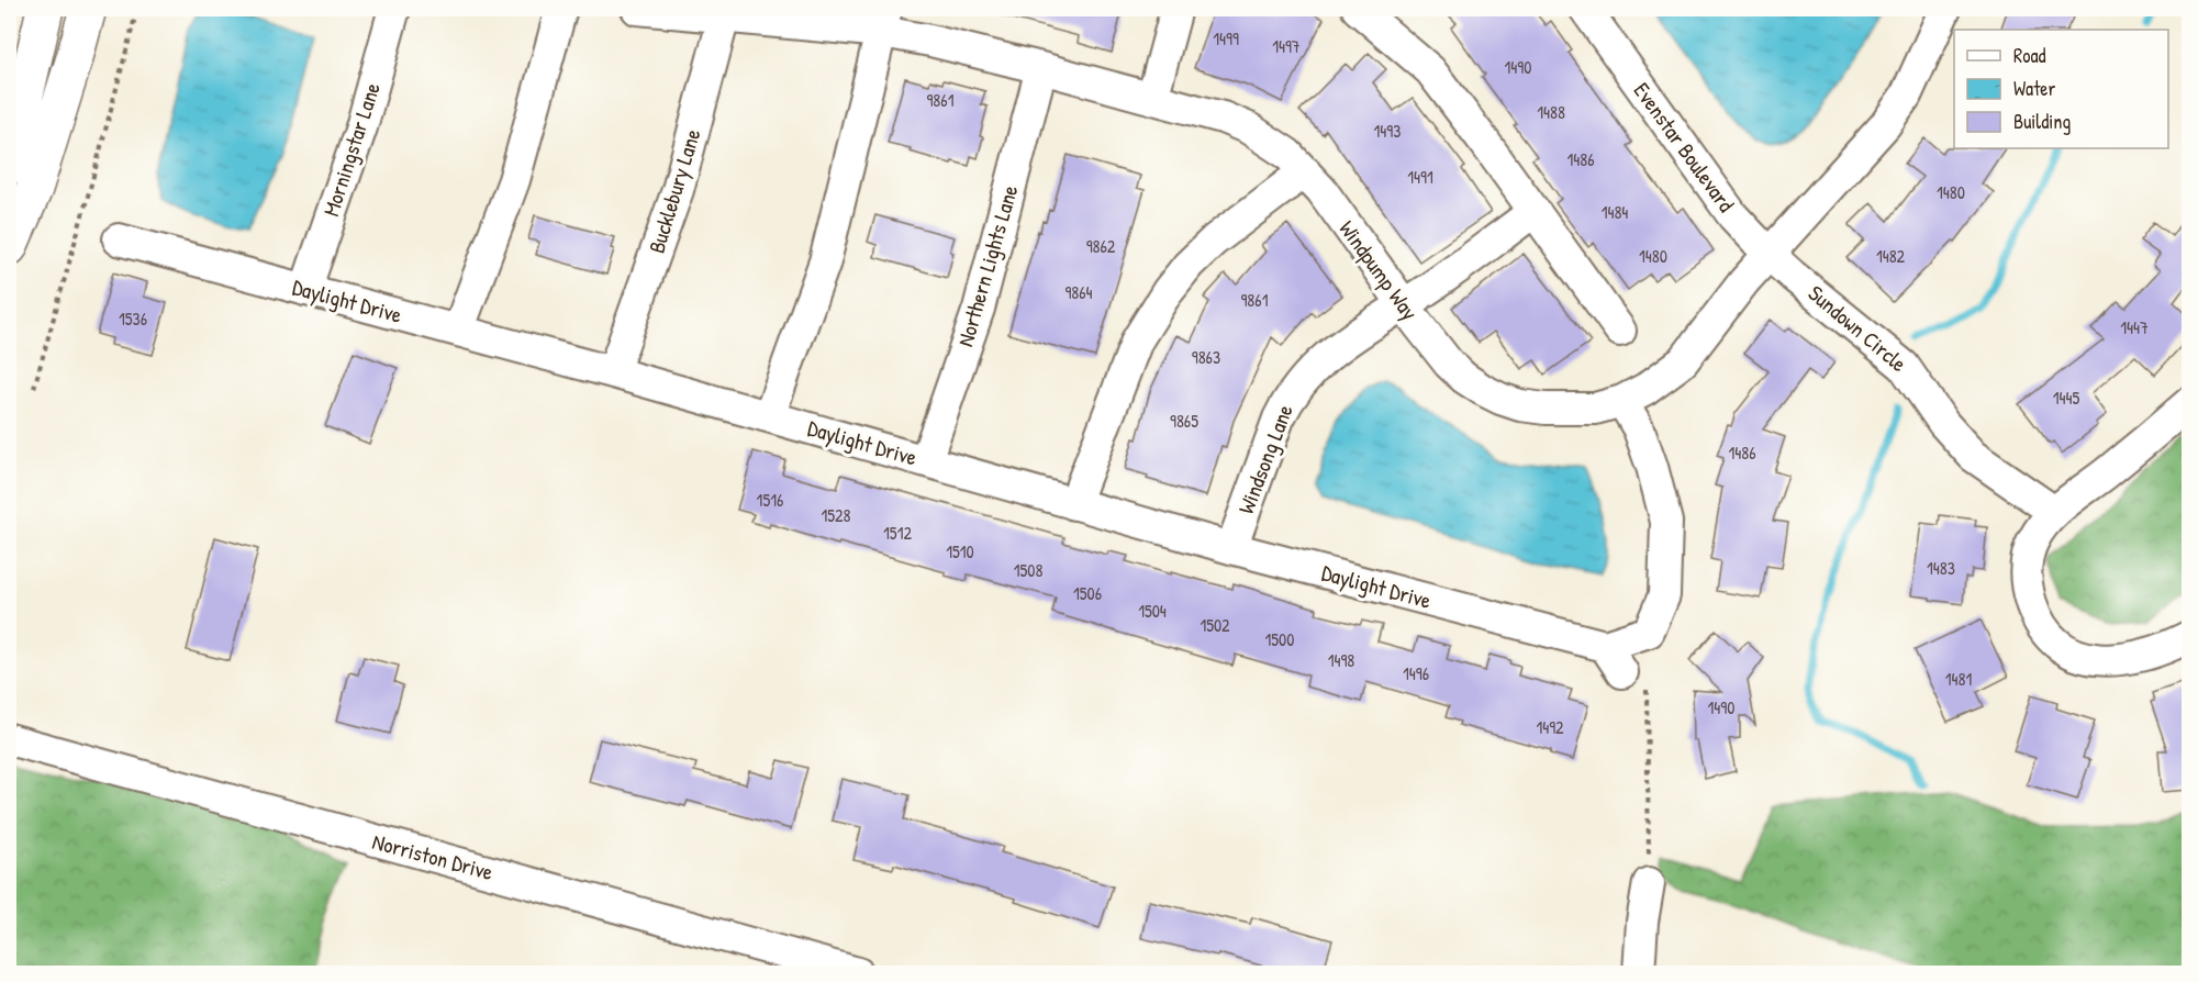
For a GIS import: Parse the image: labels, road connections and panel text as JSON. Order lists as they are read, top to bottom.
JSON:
{
  "streets": {
    "street": [
      "Evenstar Boulevard",
      "Morningstar Lane",
      "Bucklebury Lane",
      "Northern Lights Lane",
      "Windpump Way",
      "Daylight Drive",
      "Sundown Circle",
      "Windsong Lane",
      "Norriston Drive"
    ]
  },
  "crossings": [
    ["Evenstar Boulevard", "Windpump Way"],
    ["Evenstar Boulevard", "Sundown Circle"],
    ["Morningstar Lane", "Daylight Drive"],
    ["Bucklebury Lane", "Windpump Way"],
    ["Bucklebury Lane", "Daylight Drive"],
    ["Northern Lights Lane", "Windpump Way"],
    ["Northern Lights Lane", "Daylight Drive"],
    ["Windpump Way", "Sundown Circle"],
    ["Windpump Way", "Windsong Lane"],
    ["Daylight Drive", "Windsong Lane"]
  ],
  "house_numbers": [
    "1499",
    "1497",
    "1490",
    "9861",
    "1488",
    "1493",
    "1486",
    "1491",
    "1480",
    "1484",
    "9862",
    "1480",
    "1482",
    "9864",
    "9861",
    "1536",
    "1447",
    "9863",
    "1445",
    "9865",
    "1486",
    "1516",
    "1528",
    "1512",
    "1510",
    "1483",
    "1508",
    "1506",
    "1504",
    "1502",
    "1500",
    "1498",
    "1496",
    "1481",
    "1490",
    "1492"
  ],
  "legend": ["Road", "Water", "Building"]
}
